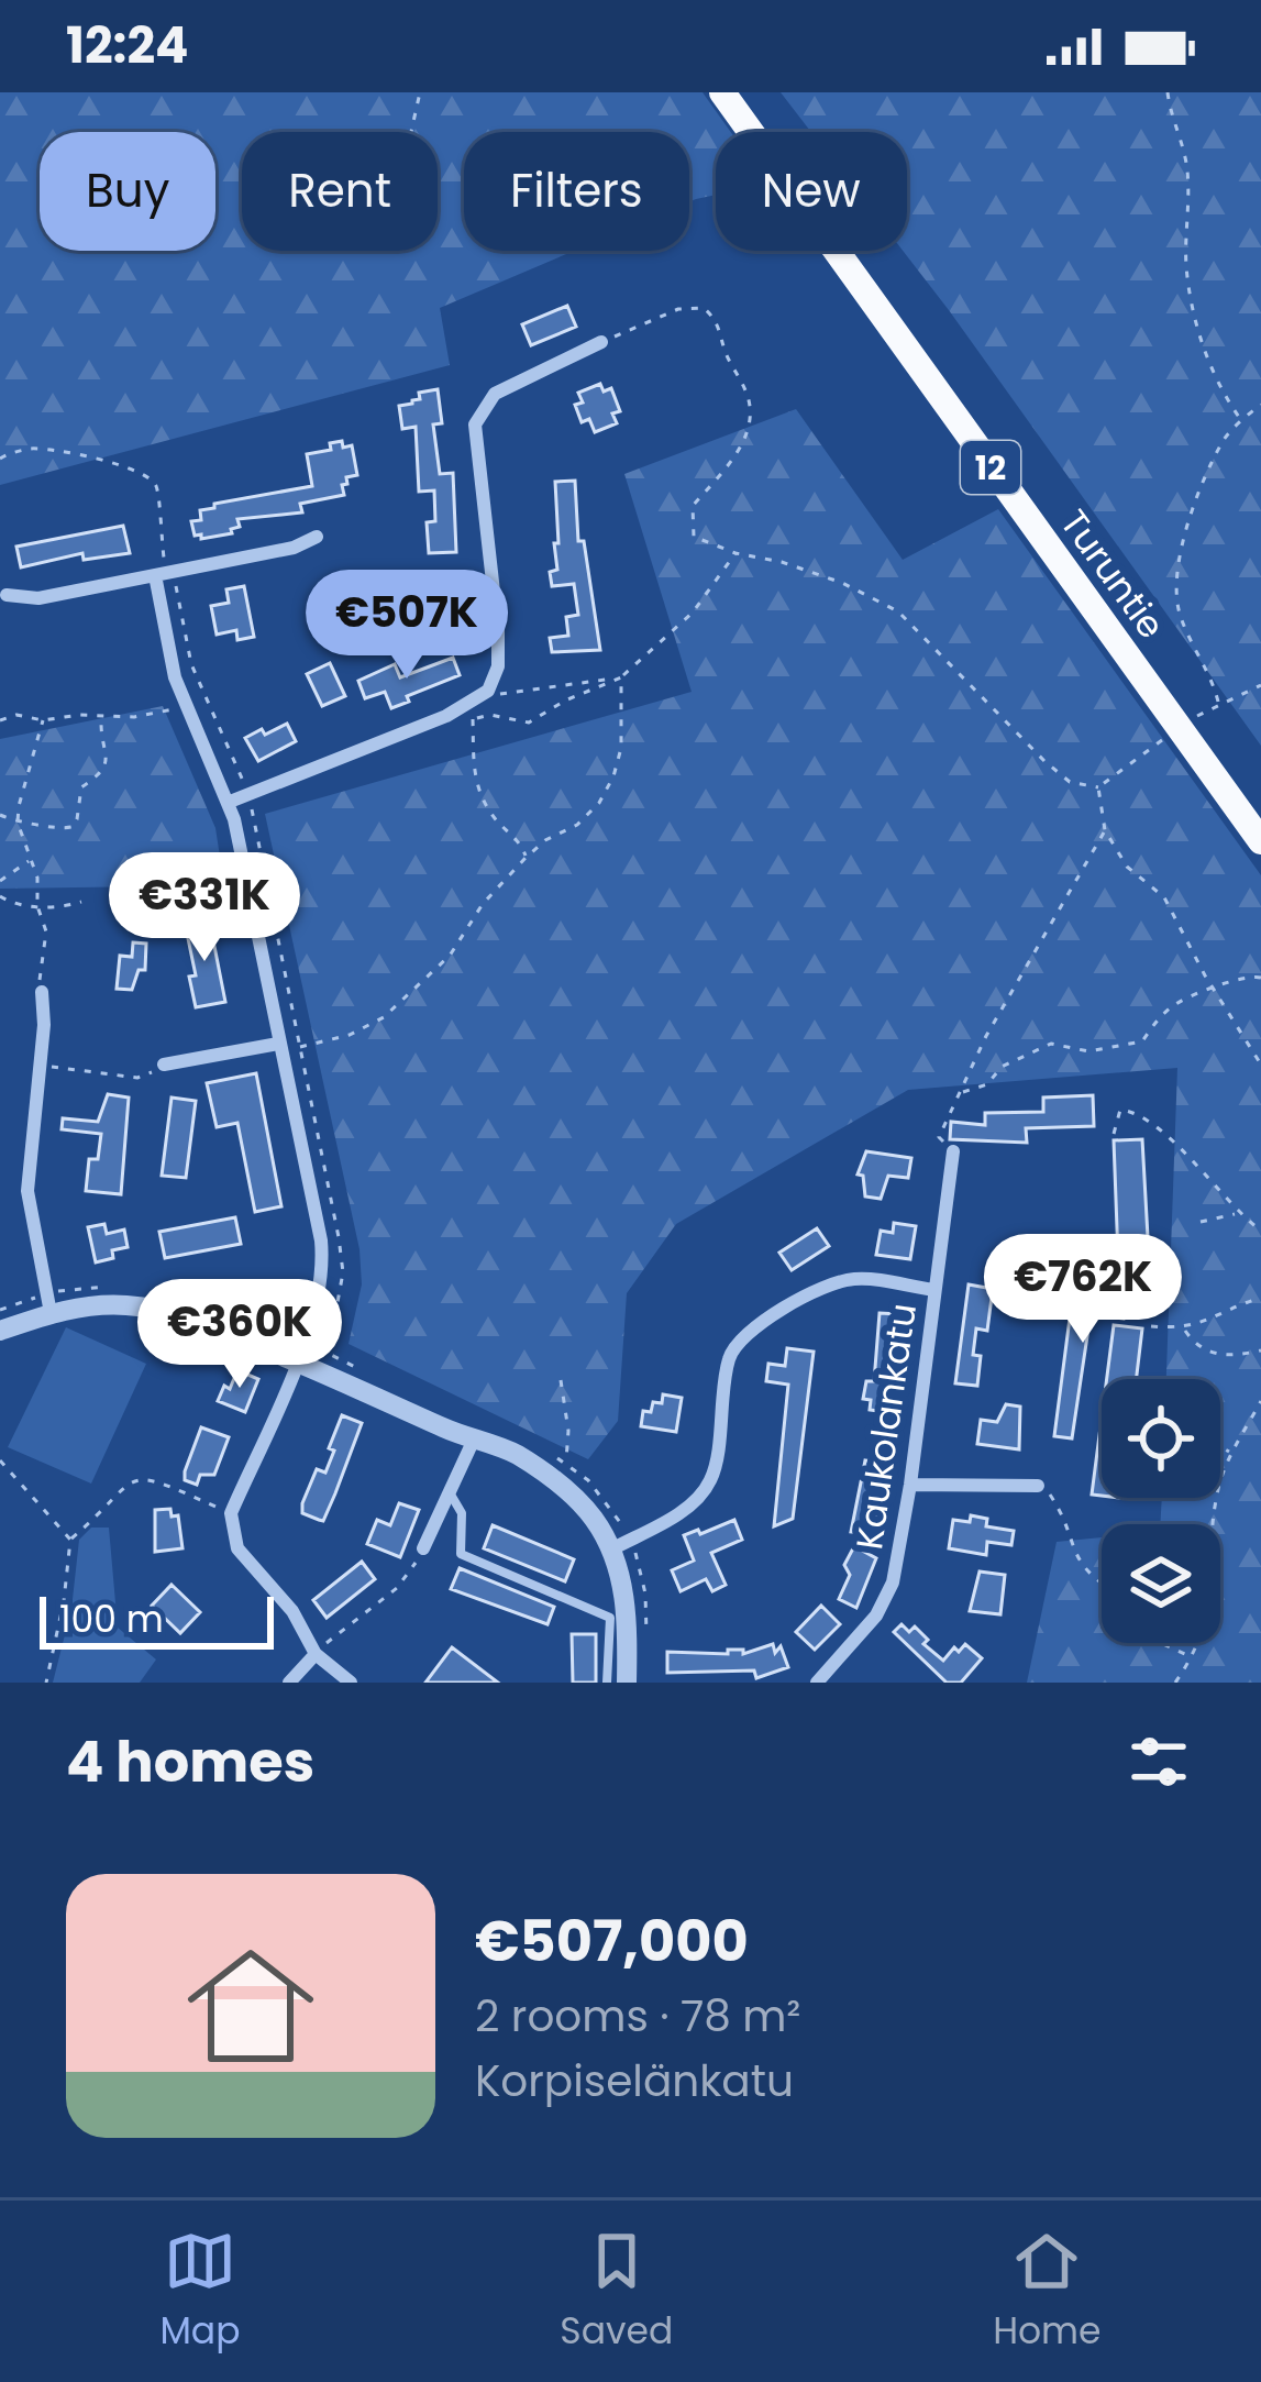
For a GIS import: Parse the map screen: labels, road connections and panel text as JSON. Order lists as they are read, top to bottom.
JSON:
{
  "streets": {
    "highway": ["12", "Turuntie"],
    "street": ["Kaukolankatu"]
  },
  "scale_bar": "100 m",
  "page": {
    "status": "12:24",
    "chip": [
      "Buy",
      "Rent",
      "Filters",
      "New"
    ],
    "price": [
      "€507K",
      "€331K",
      "€762K",
      "€360K"
    ],
    "scale": "100 m",
    "heading": "4 homes",
    "list": [
      {
        "name": "€507,000",
        "note": "2 rooms · 78 m² · Korpiselänkatu"
      }
    ],
    "tabs": ["Map", "Saved", "Home"]
  }
}
